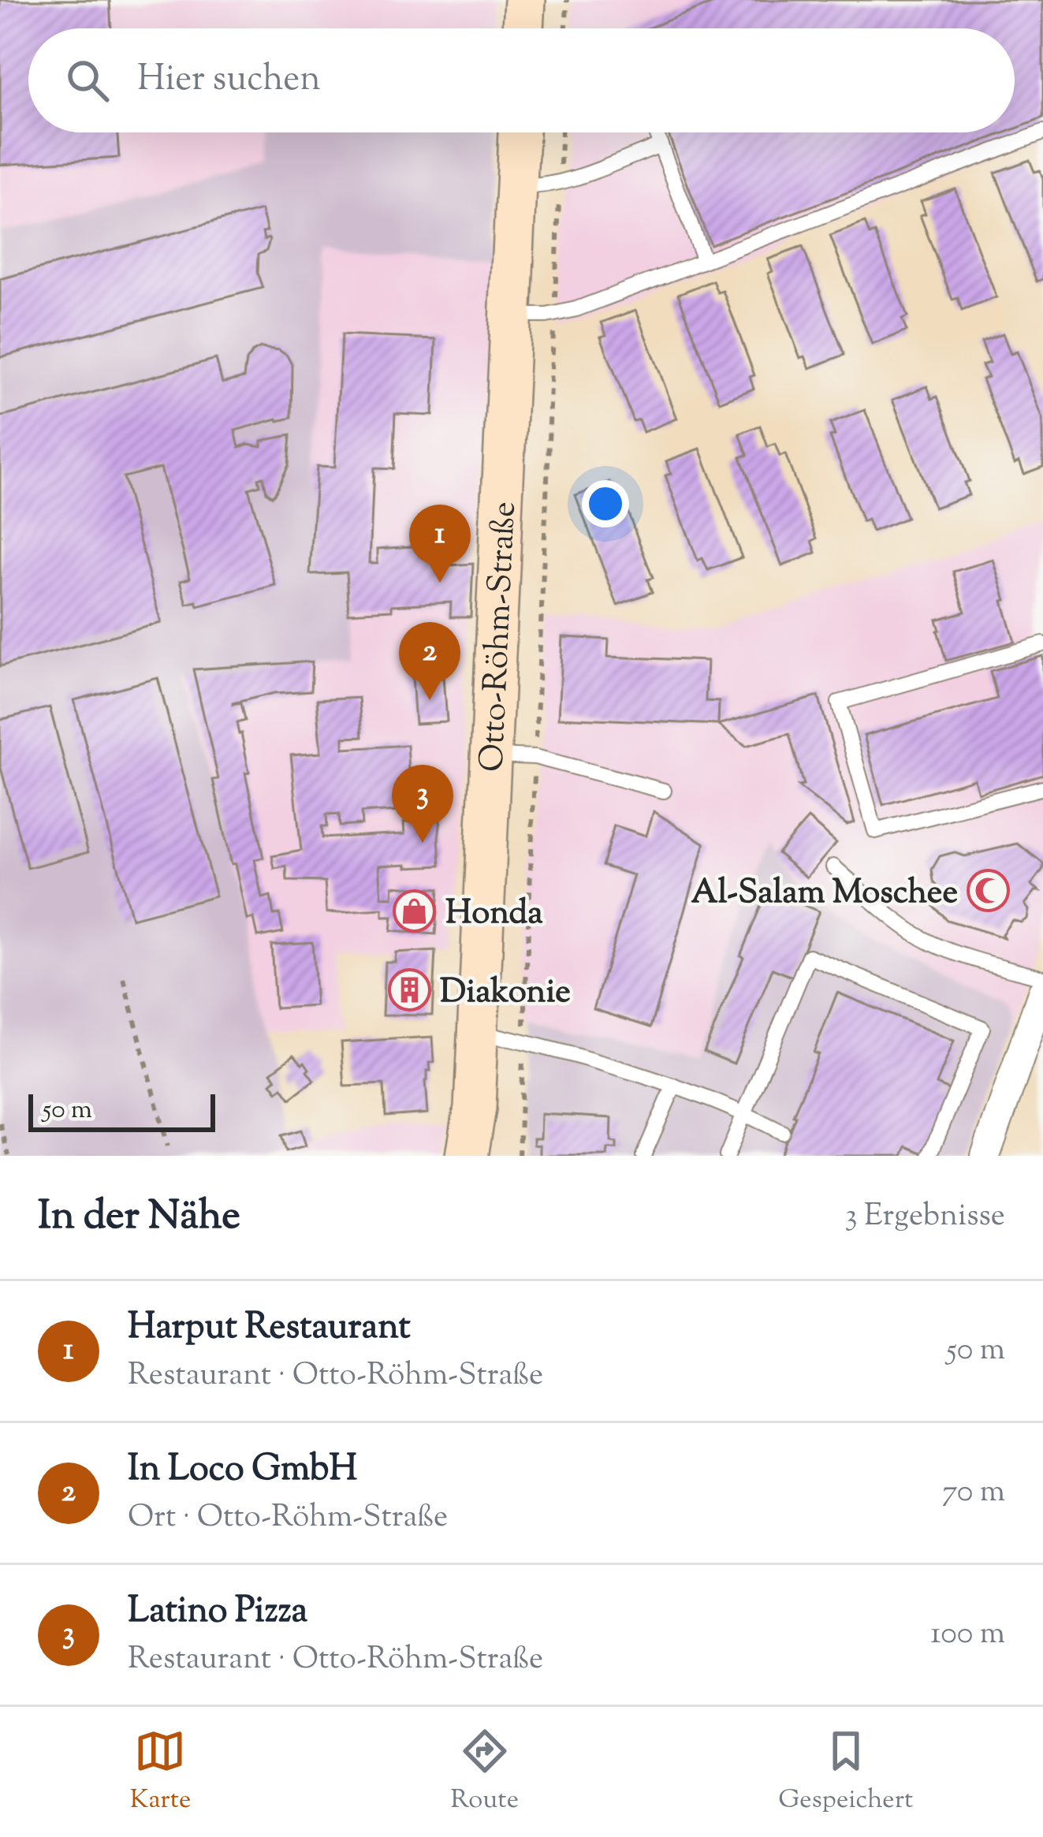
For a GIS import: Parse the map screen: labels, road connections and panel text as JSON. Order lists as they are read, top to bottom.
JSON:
{
  "streets": {
    "street": ["Otto-Röhm-Straße"]
  },
  "places": {
    "mosque": ["Al-Salam Moschee"],
    "shop": ["Honda"],
    "building": ["Diakonie"]
  },
  "scale_bar": "50 m",
  "page": {
    "search": "Hier suchen",
    "pins": ["1", "2", "3"],
    "scale": "50 m",
    "heading": ["In der Nähe", "3 Ergebnisse"],
    "list": [
      {
        "mark": "1",
        "name": "Harput Restaurant",
        "note": "Restaurant · Otto-Röhm-Straße",
        "value": "50 m"
      },
      {
        "mark": "2",
        "name": "In Loco GmbH",
        "note": "Ort · Otto-Röhm-Straße",
        "value": "70 m"
      },
      {
        "mark": "3",
        "name": "Latino Pizza",
        "note": "Restaurant · Otto-Röhm-Straße",
        "value": "100 m"
      }
    ],
    "nav": ["Karte", "Route", "Gespeichert"]
  }
}
